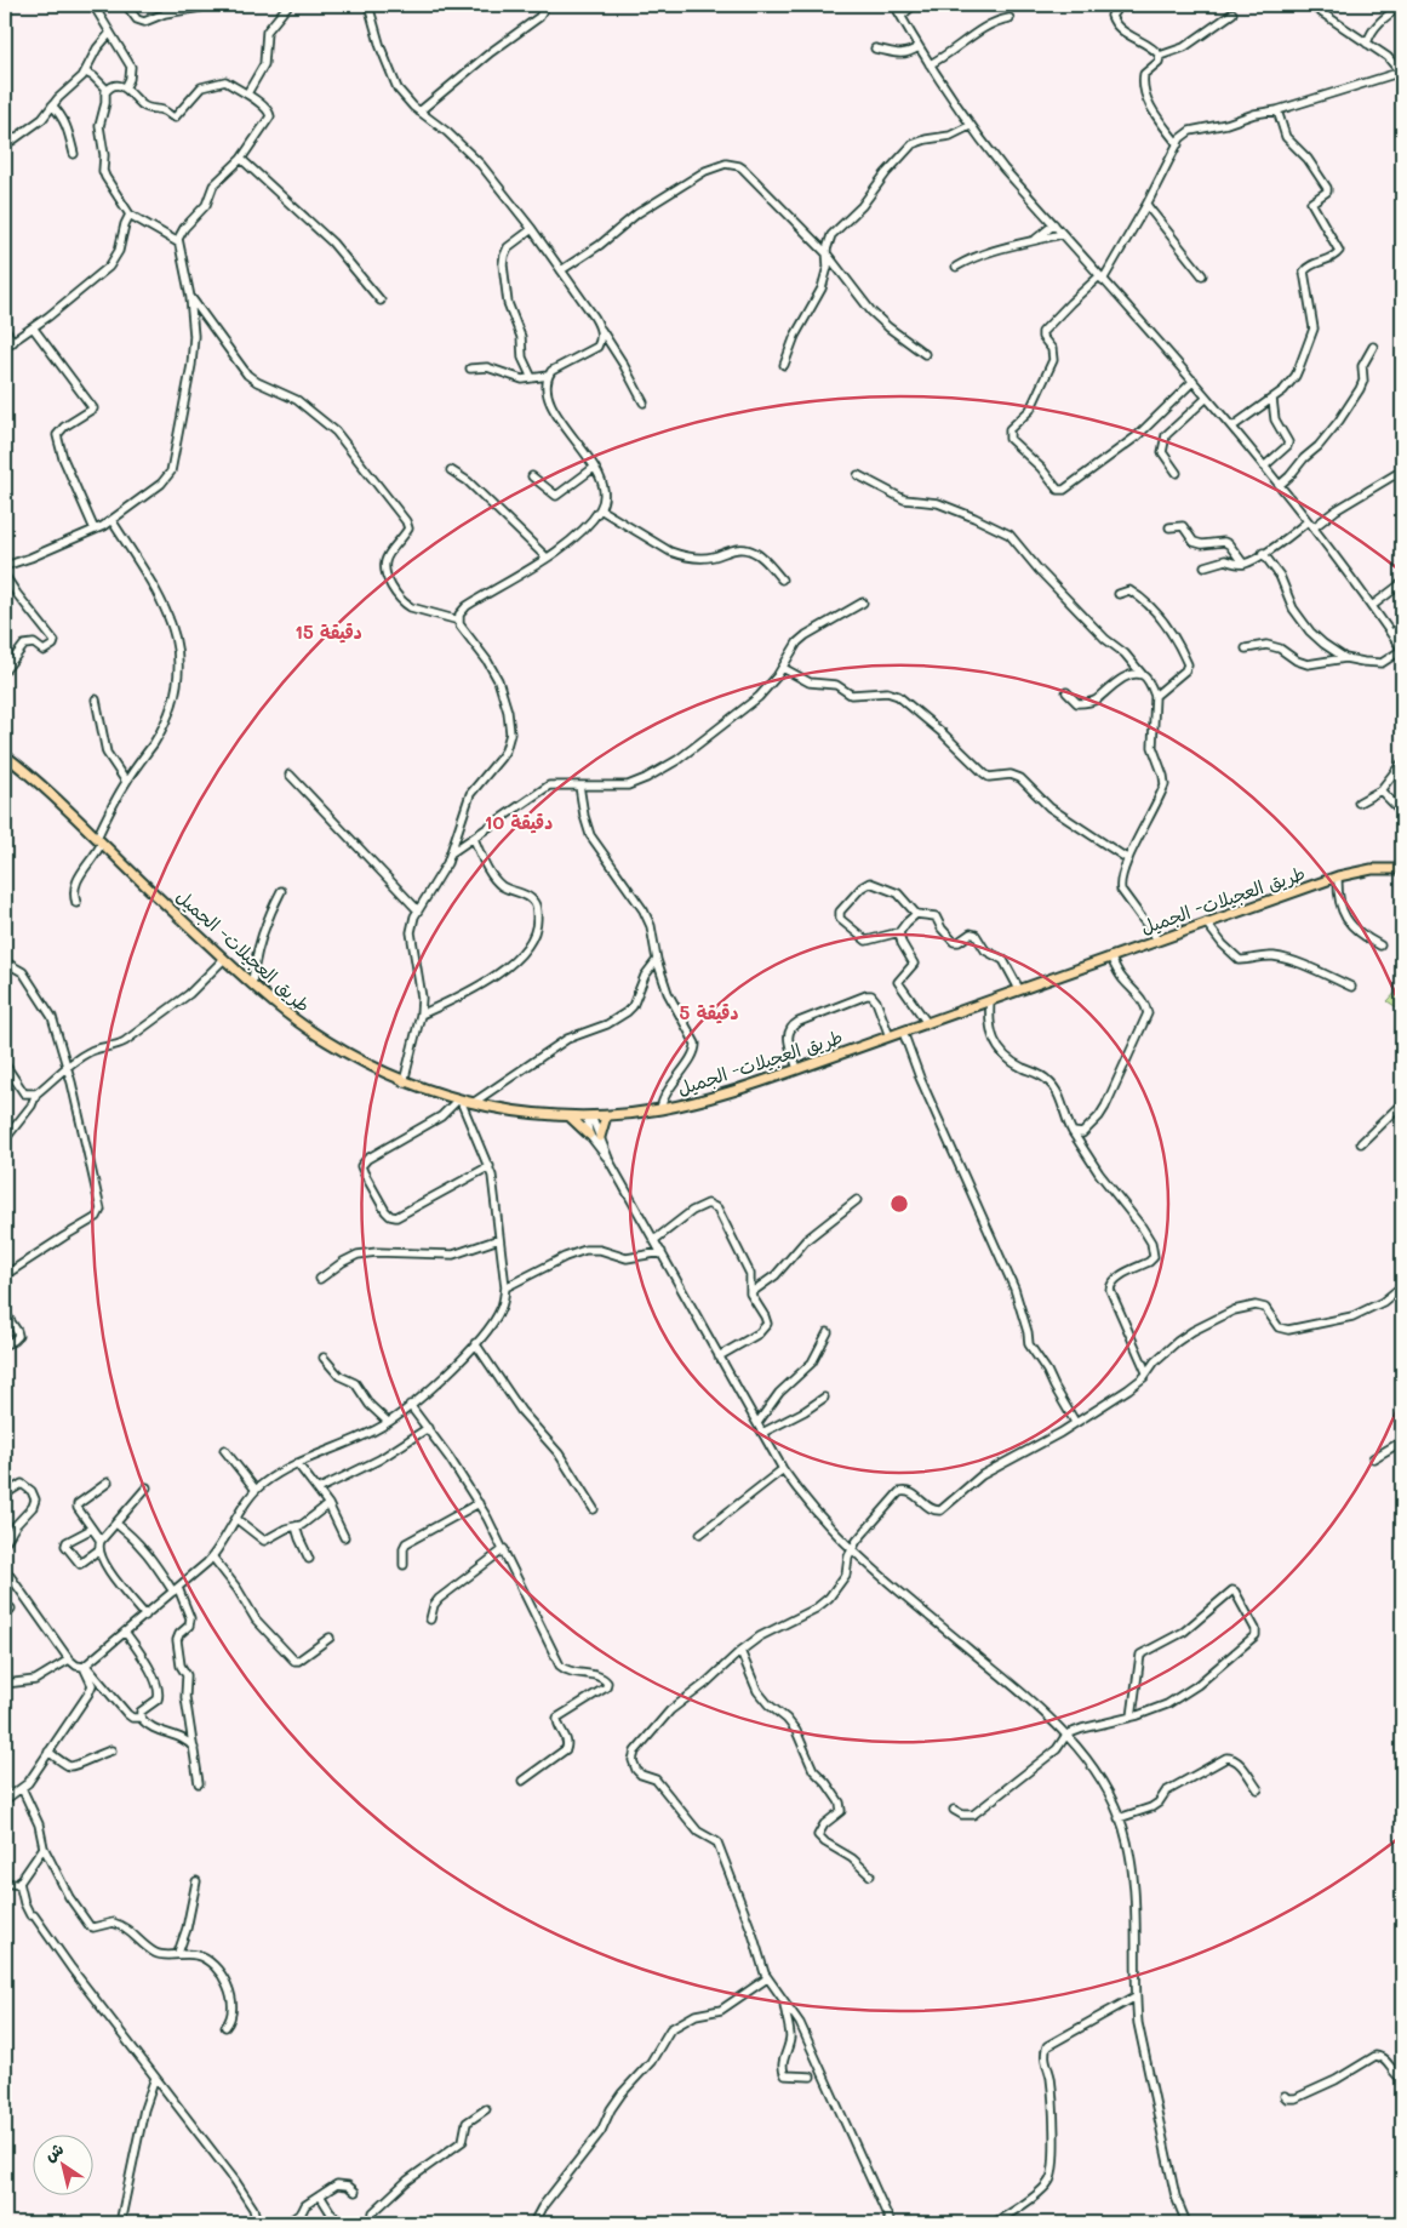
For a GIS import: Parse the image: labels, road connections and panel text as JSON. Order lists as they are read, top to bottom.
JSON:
{
  "streets": {
    "main road": ["طريق العجيلات- الجميل"]
  },
  "north": "top left",
  "rings": ["15 دقيقة", "10 دقيقة", "5 دقيقة"]
}
